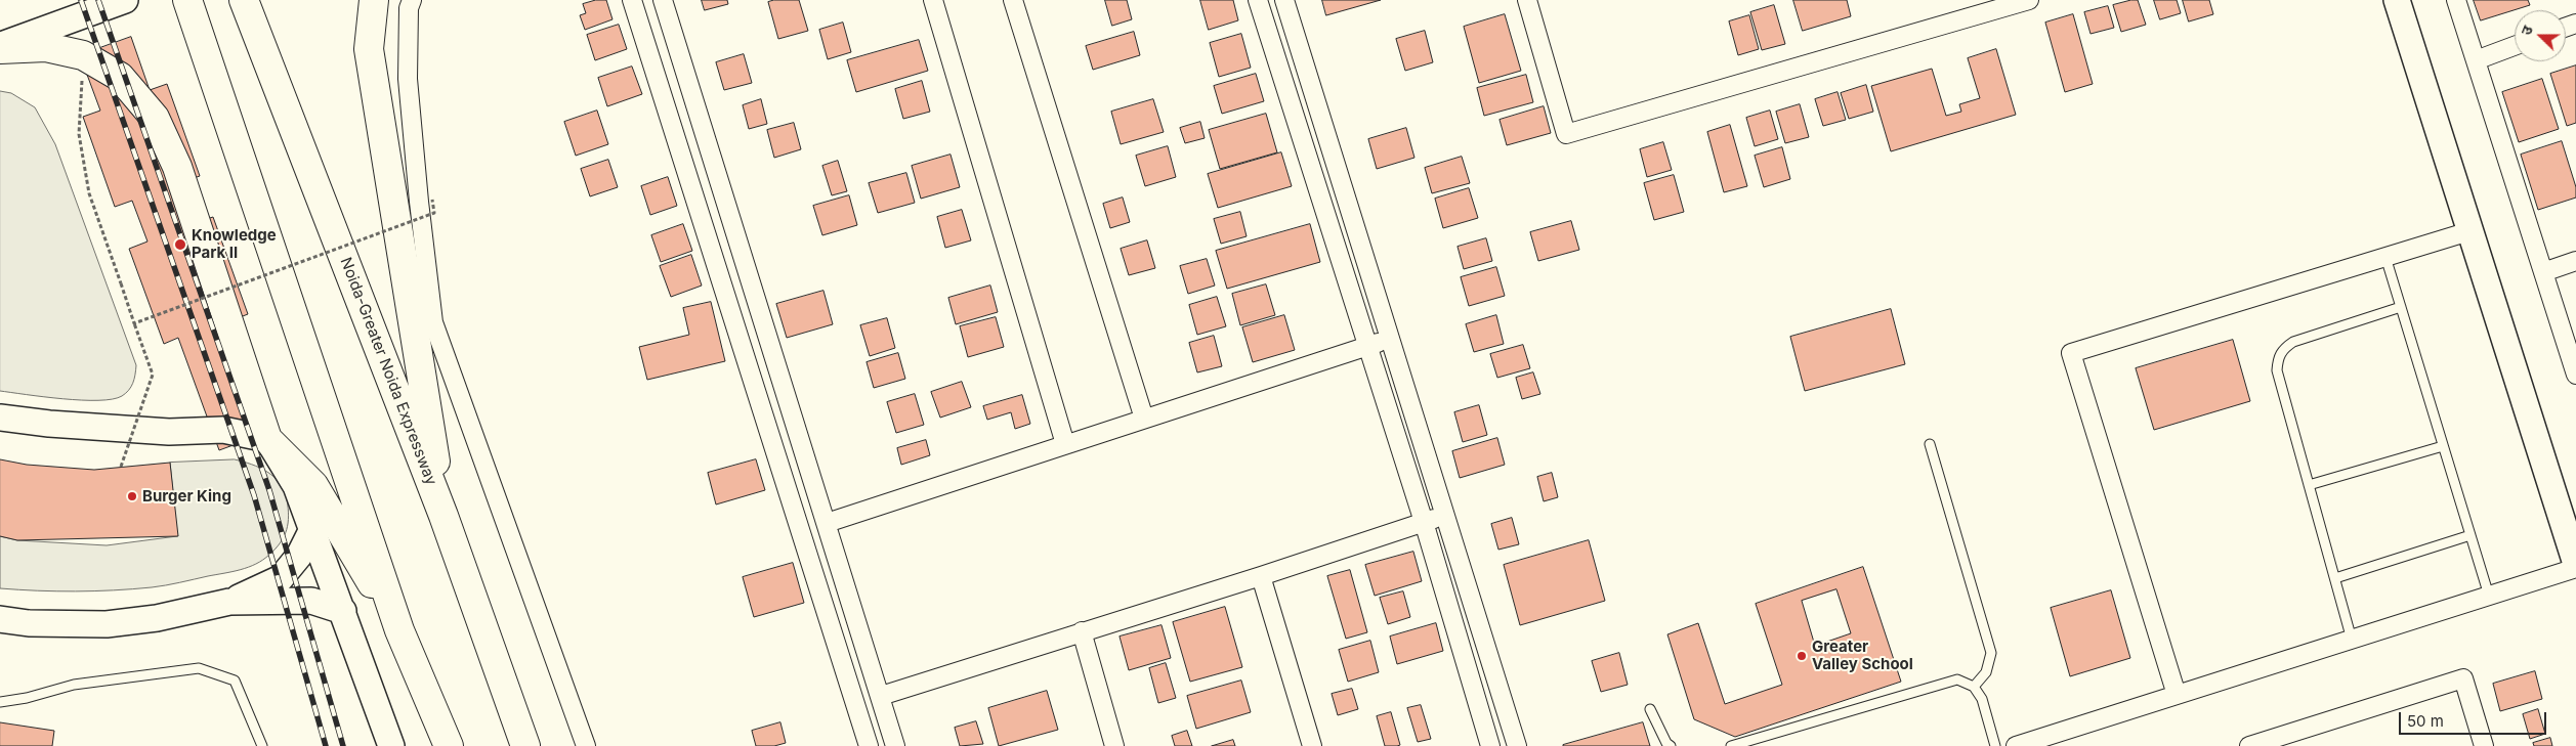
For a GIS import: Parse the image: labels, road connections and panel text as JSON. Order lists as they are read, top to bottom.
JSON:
{
  "streets": {
    "highway": ["Noida-Greater Noida Expressway"]
  },
  "places": ["Knowledge Park II", "Burger King", "Greater Valley School"],
  "scale_bar": "50 m",
  "north": "left"
}
